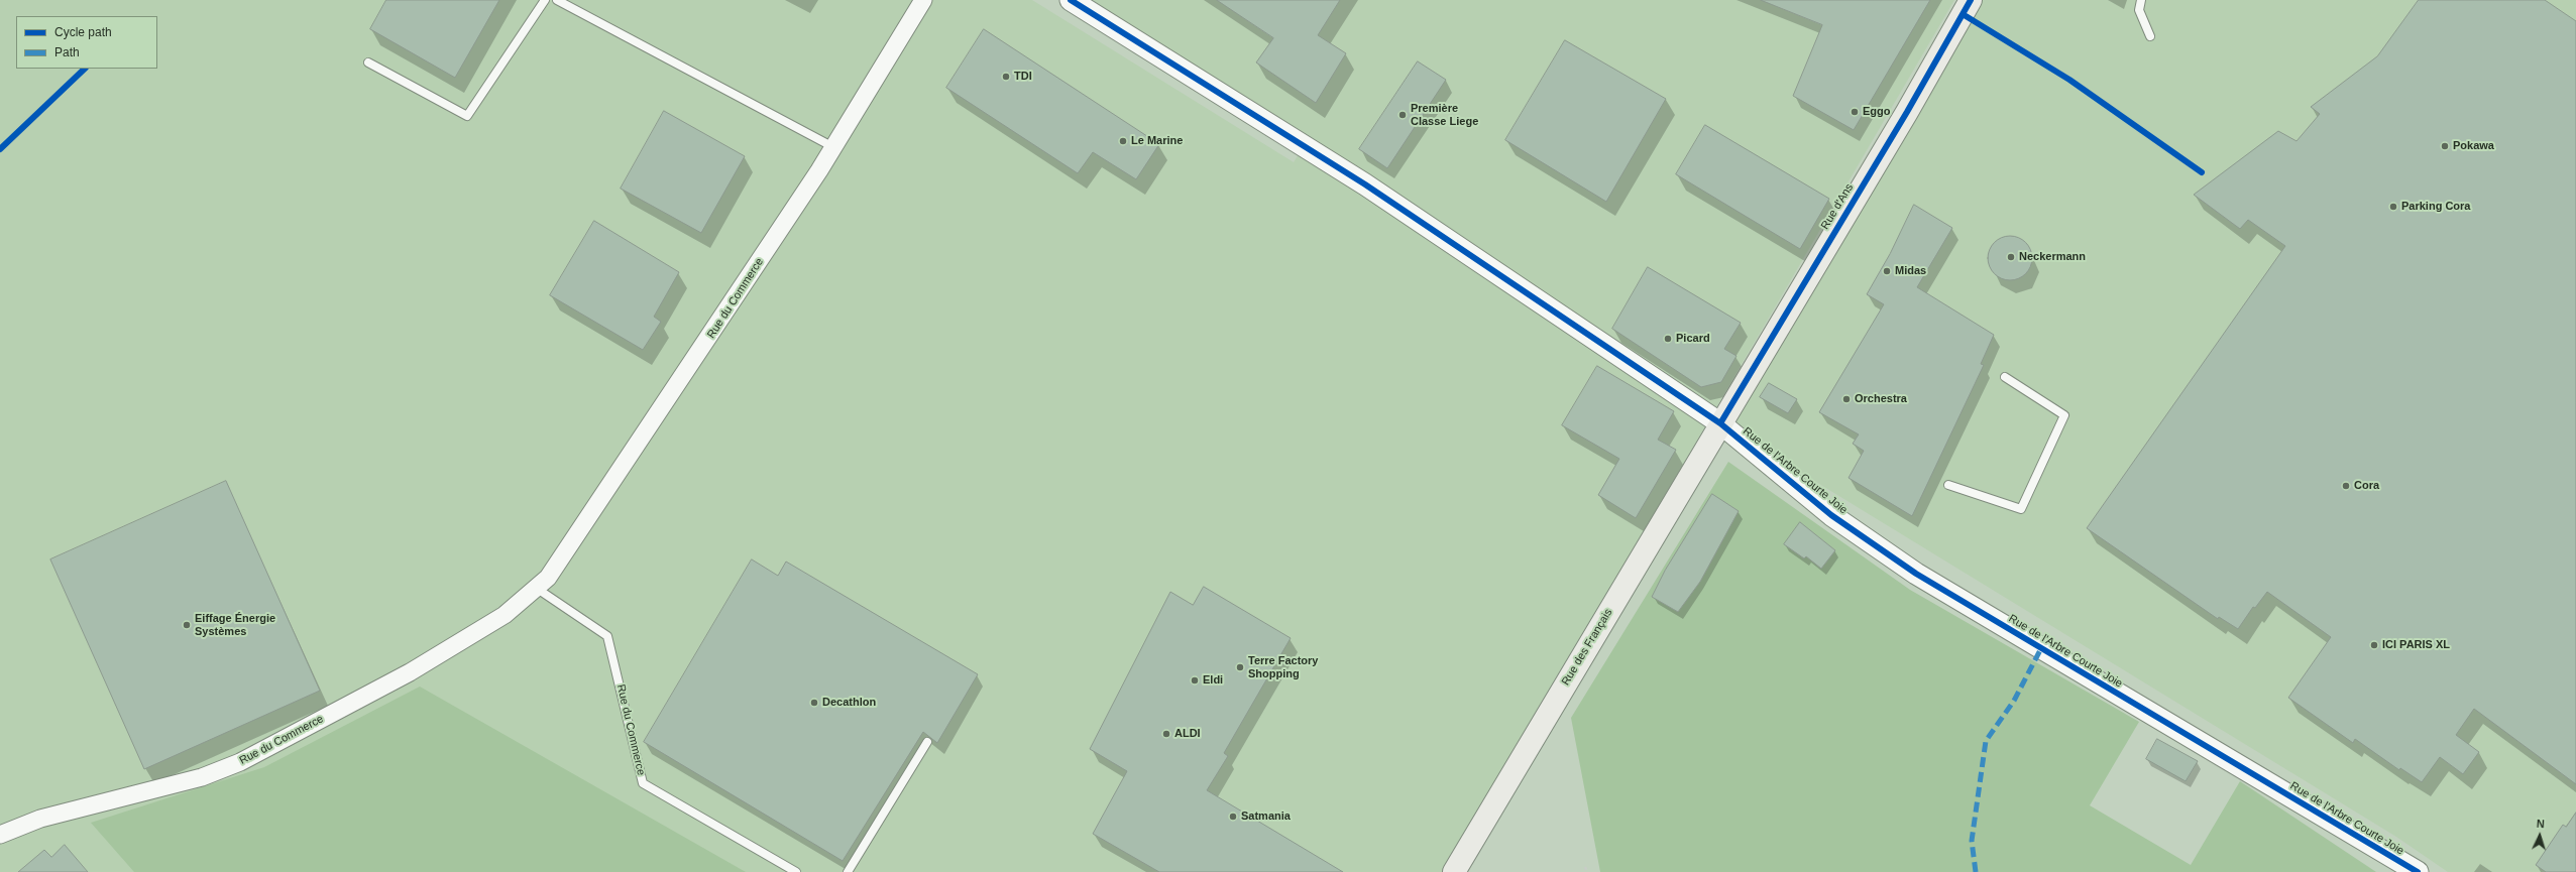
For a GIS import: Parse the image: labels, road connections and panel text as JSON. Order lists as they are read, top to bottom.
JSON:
{
  "streets": {
    "main road": ["Rue d'Ans", "Rue des Français"],
    "street": ["Rue du Commerce", "Rue de l'Arbre Courte Joie"]
  },
  "crossings": [
    ["Rue d'Ans", "Rue de l'Arbre Courte Joie"],
    ["Rue d'Ans", "Rue des Français"],
    ["Rue de l'Arbre Courte Joie", "Rue des Français"]
  ],
  "places": [
    "TDI",
    "Eggo",
    "Première Classe Liege",
    "Le Marine",
    "Pokawa",
    "Parking Cora",
    "Neckermann",
    "Midas",
    "Picard",
    "Orchestra",
    "Cora",
    "Eiffage Énergie Systèmes",
    "ICI PARIS XL",
    "Terre Factory Shopping",
    "Eldi",
    "Decathlon",
    "ALDI",
    "Satmania"
  ],
  "legend": ["Cycle path", "Path"],
  "north": "top"
}
